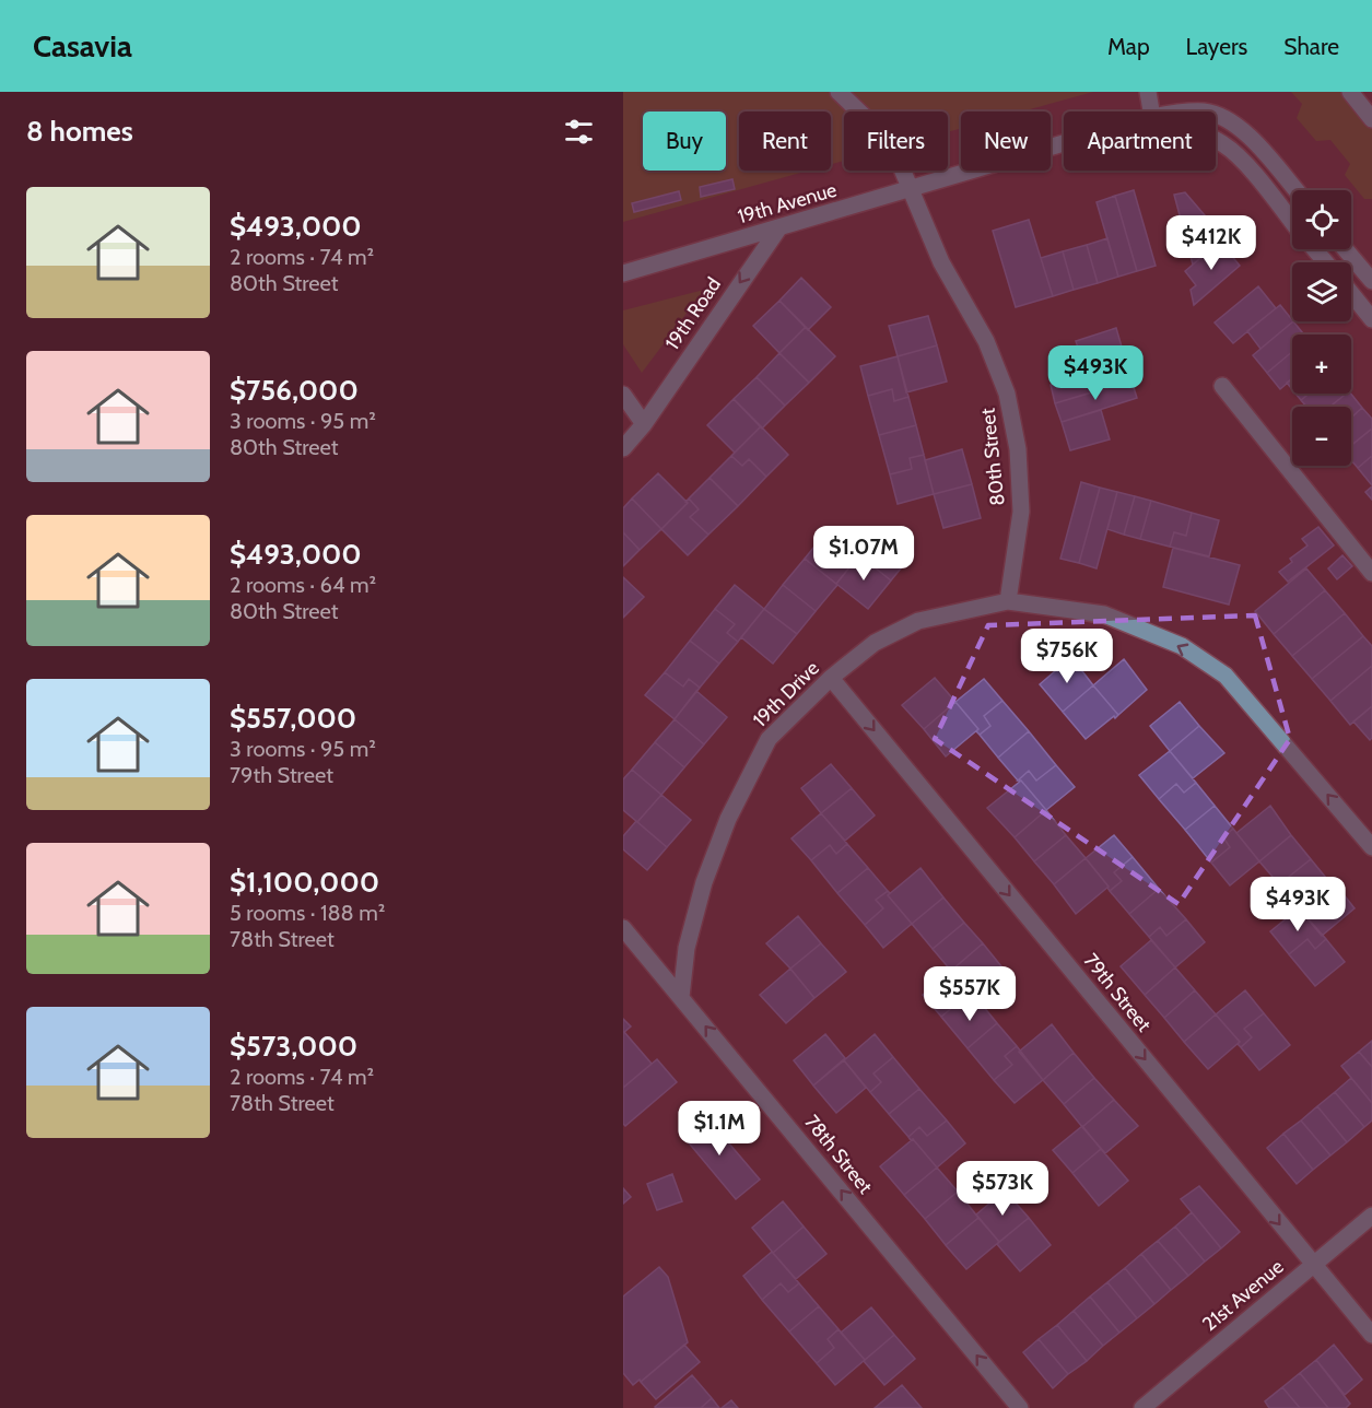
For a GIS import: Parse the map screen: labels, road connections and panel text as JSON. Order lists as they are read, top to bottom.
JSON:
{
  "streets": {
    "street": [
      "19th Avenue",
      "19th Road",
      "80th Street",
      "19th Drive",
      "79th Street",
      "78th Street",
      "21st Avenue"
    ]
  },
  "crossings": [
    ["19th Avenue", "19th Road"],
    ["19th Avenue", "80th Street"],
    ["80th Street", "19th Drive"],
    ["19th Drive", "79th Street"],
    ["19th Drive", "78th Street"],
    ["79th Street", "21st Avenue"]
  ],
  "one_way": ["19th Road", "79th Street", "78th Street"],
  "page": {
    "header": "Casavia",
    "nav": ["Map", "Layers", "Share"],
    "heading": "8 homes",
    "chip": [
      "Buy",
      "Rent",
      "Filters",
      "New",
      "Apartment"
    ],
    "list": [
      {
        "name": "$493,000",
        "note": "2 rooms · 74 m² · 80th Street"
      },
      {
        "name": "$756,000",
        "note": "3 rooms · 95 m² · 80th Street"
      },
      {
        "name": "$493,000",
        "note": "2 rooms · 64 m² · 80th Street"
      },
      {
        "name": "$557,000",
        "note": "3 rooms · 95 m² · 79th Street"
      },
      {
        "name": "$1,100,000",
        "note": "5 rooms · 188 m² · 78th Street"
      },
      {
        "name": "$573,000",
        "note": "2 rooms · 74 m² · 78th Street"
      }
    ],
    "map_buttons": ["+", "−"],
    "price": [
      "$412K",
      "$493K",
      "$1.07M",
      "$756K",
      "$493K",
      "$557K",
      "$1.1M",
      "$573K"
    ]
  }
}
